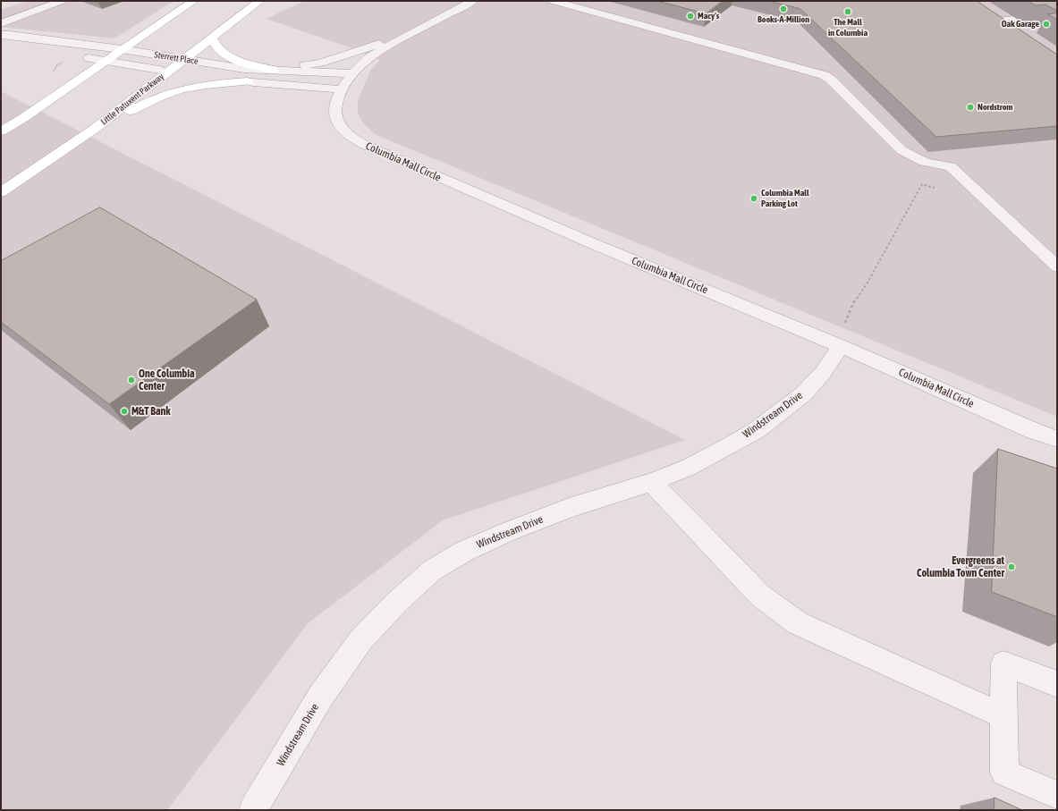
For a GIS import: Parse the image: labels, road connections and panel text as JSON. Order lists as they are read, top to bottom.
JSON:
{
  "streets": {
    "main road": ["Little Patuxent Parkway"],
    "street": ["Sterrett Place", "Columbia Mall Circle", "Windstream Drive"]
  },
  "crossings": [
    ["Sterrett Place", "Little Patuxent Parkway"],
    ["Sterrett Place", "Columbia Mall Circle"],
    ["Columbia Mall Circle", "Windstream Drive"]
  ],
  "places": [
    "Books-A-Million",
    "The Mall in Columbia",
    "Macy's",
    "Oak Garage",
    "Nordstrom",
    "Columbia Mall Parking Lot",
    "One Columbia Center",
    "M&T Bank",
    "Evergreens at Columbia Town Center"
  ]
}
